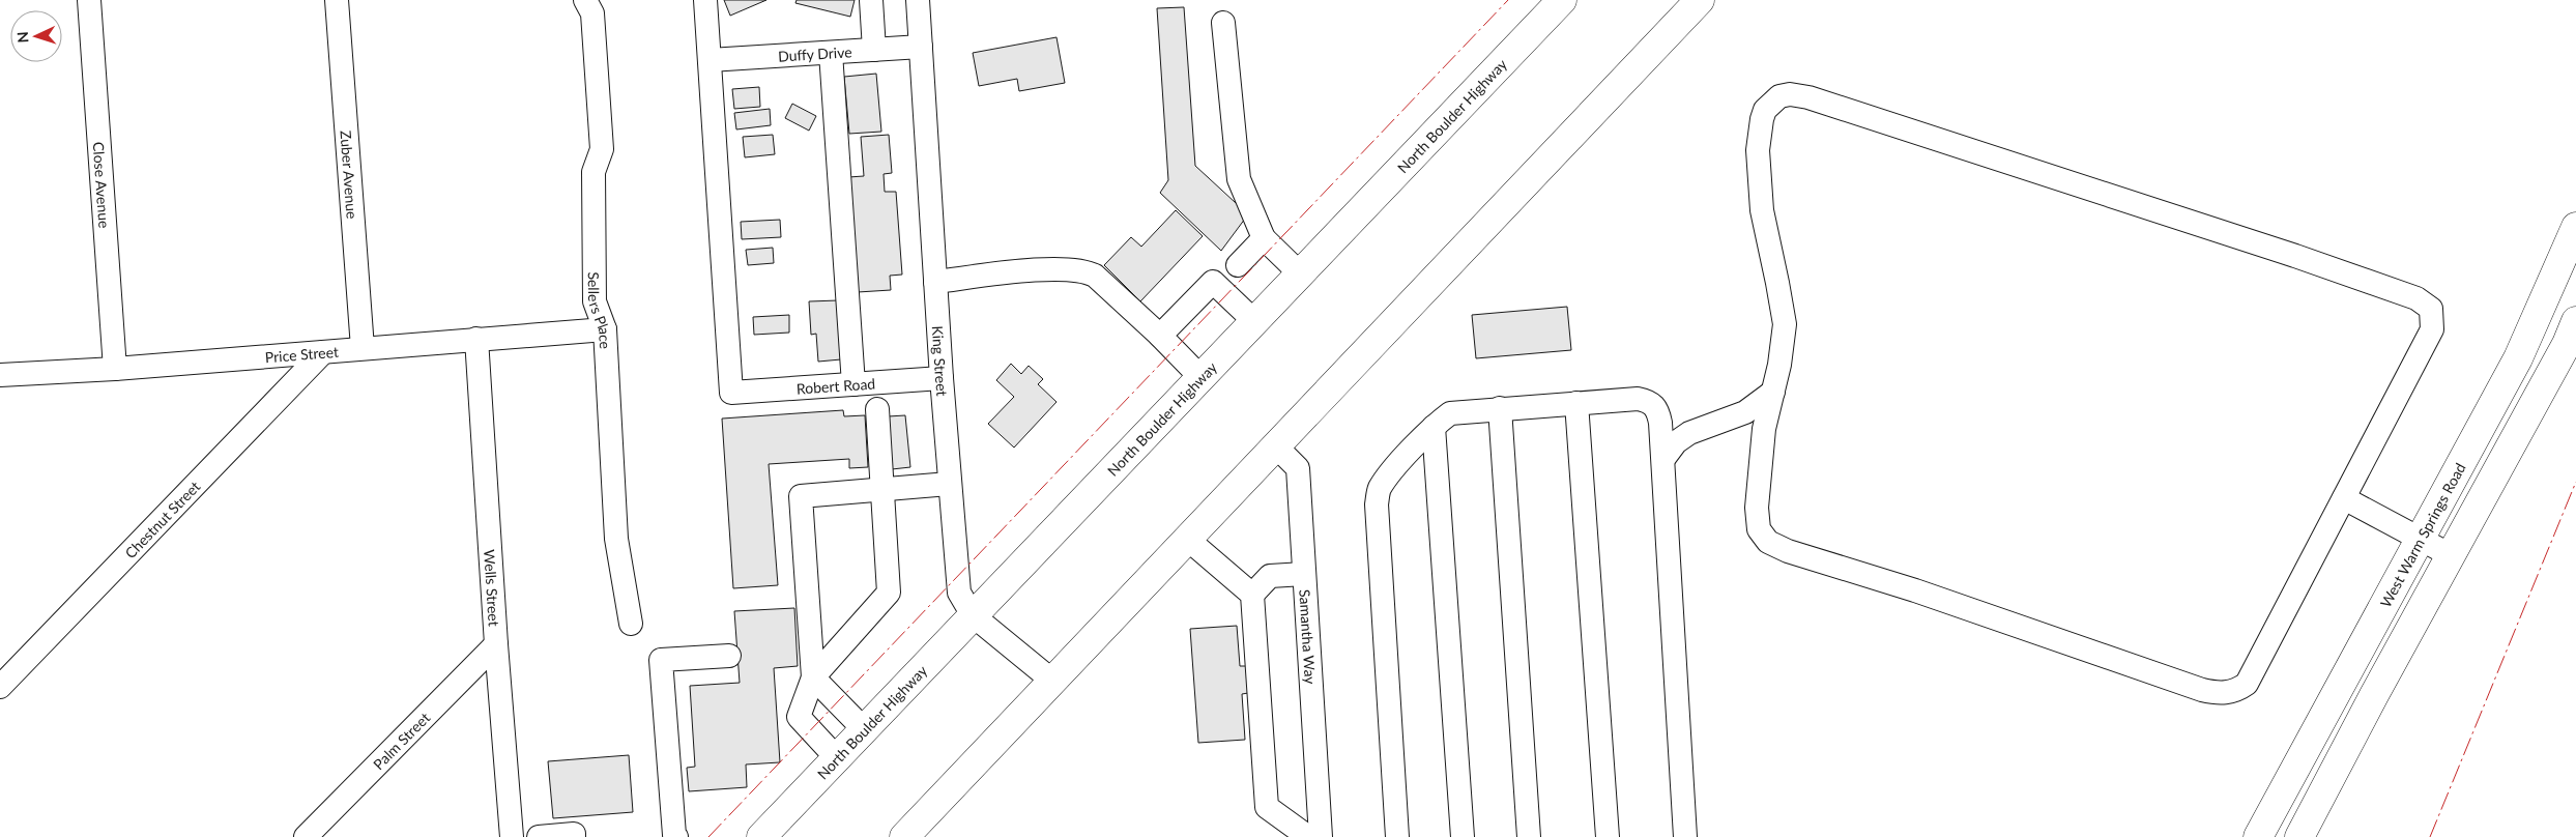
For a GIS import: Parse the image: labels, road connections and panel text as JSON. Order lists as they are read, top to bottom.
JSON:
{
  "streets": {
    "main road": ["North Boulder Highway", "West Warm Springs Road"],
    "street": [
      "Duffy Drive",
      "Zuber Avenue",
      "Close Avenue",
      "Sellers Place",
      "Price Street",
      "King Street",
      "Robert Road",
      "Chestnut Street",
      "Wells Street",
      "Samantha Way",
      "Palm Street"
    ]
  },
  "crossings": [
    ["Duffy Drive", "King Street"],
    ["Duffy Drive", "Robert Road"],
    ["North Boulder Highway", "King Street"],
    ["Zuber Avenue", "Price Street"],
    ["Close Avenue", "Price Street"],
    ["Sellers Place", "Price Street"],
    ["Price Street", "Chestnut Street"],
    ["Price Street", "Wells Street"],
    ["King Street", "Robert Road"],
    ["Wells Street", "Palm Street"]
  ],
  "north": "left"
}
